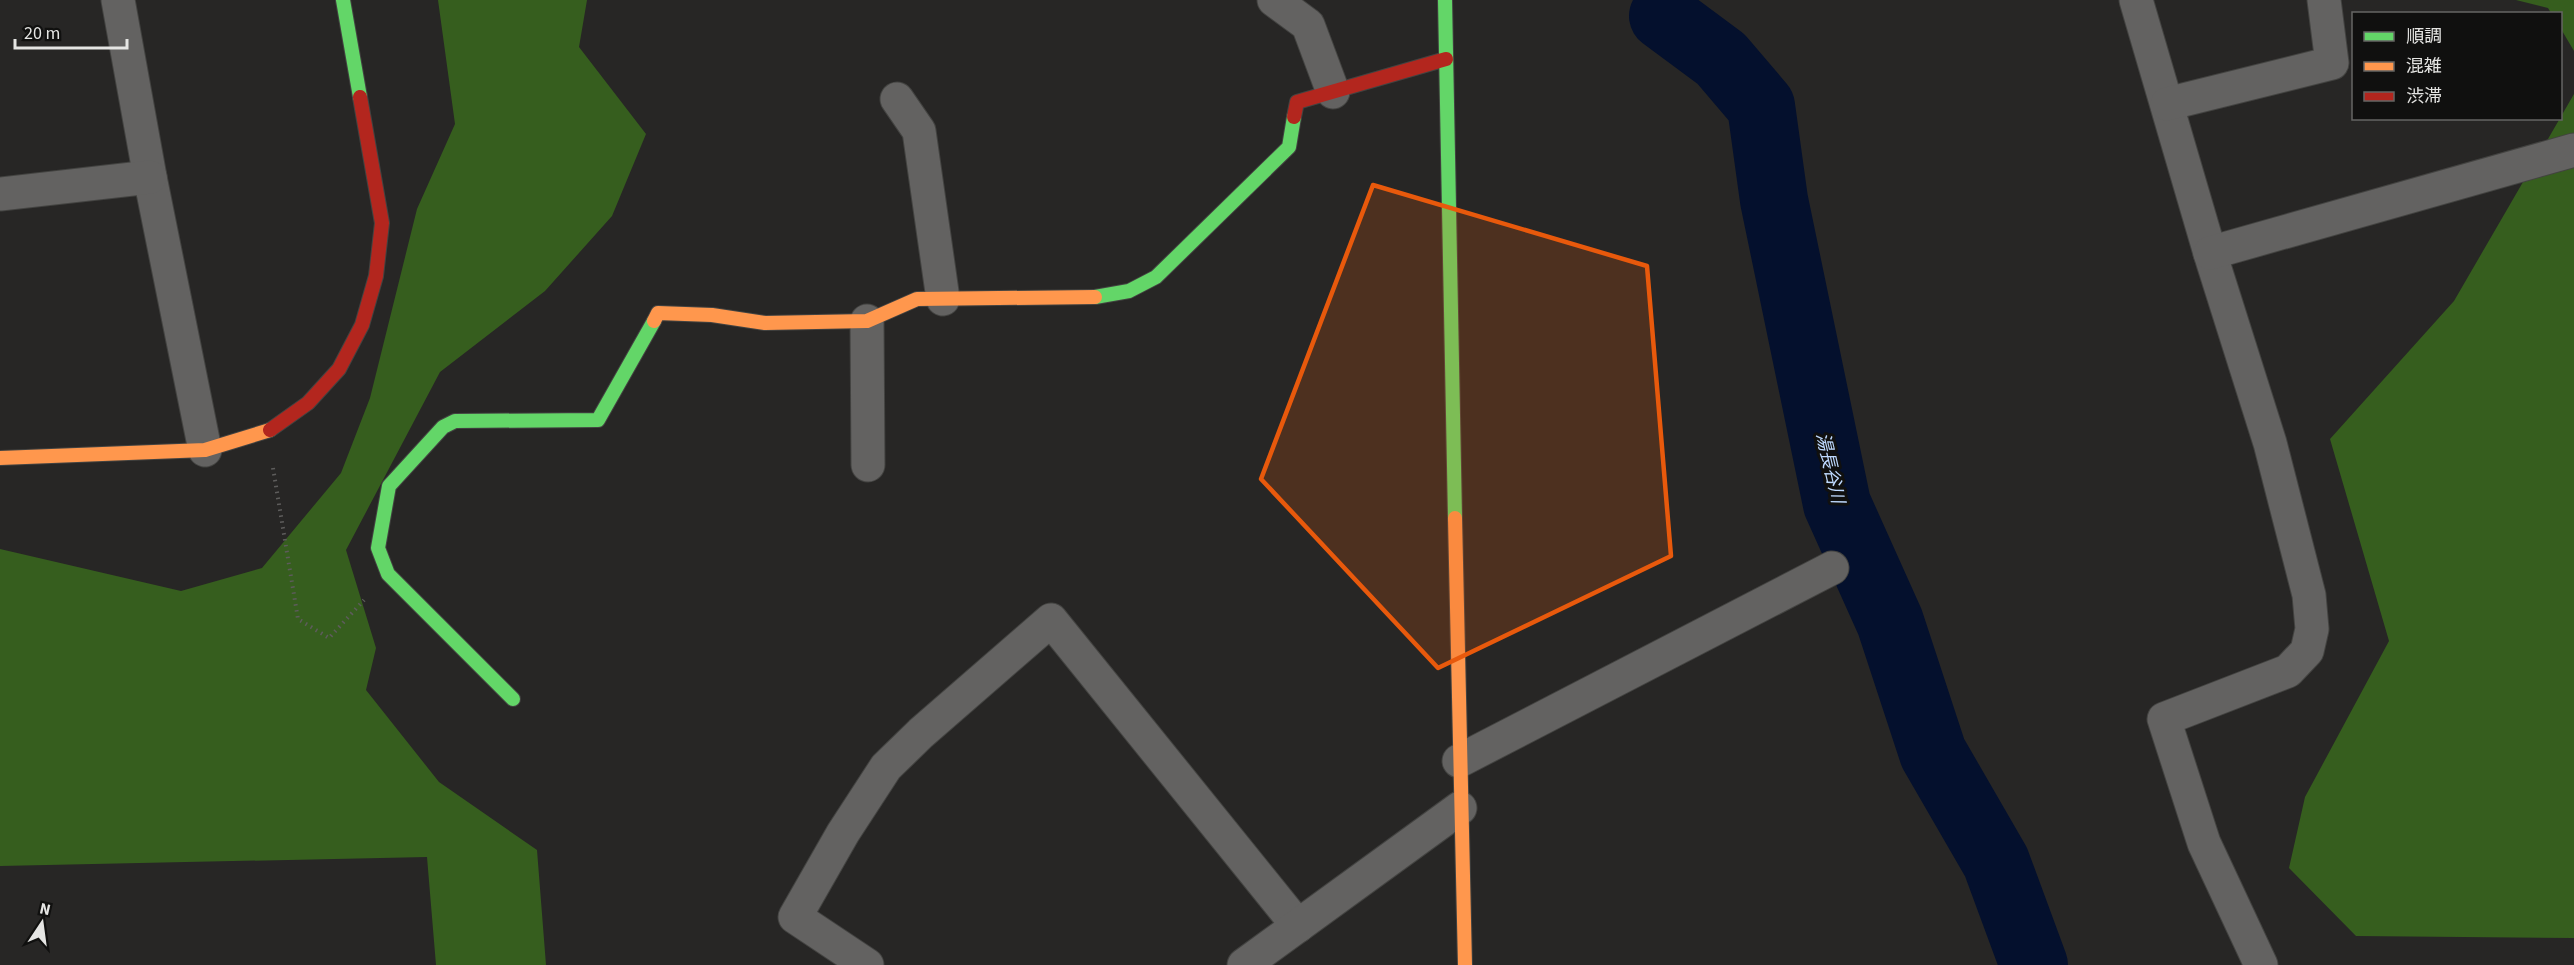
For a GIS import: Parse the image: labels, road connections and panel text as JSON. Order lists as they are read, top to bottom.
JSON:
{
  "water": ["湯長谷川"],
  "legend": ["順調", "混雑", "渋滞"],
  "scale_bar": "20 m",
  "north": "top"
}
